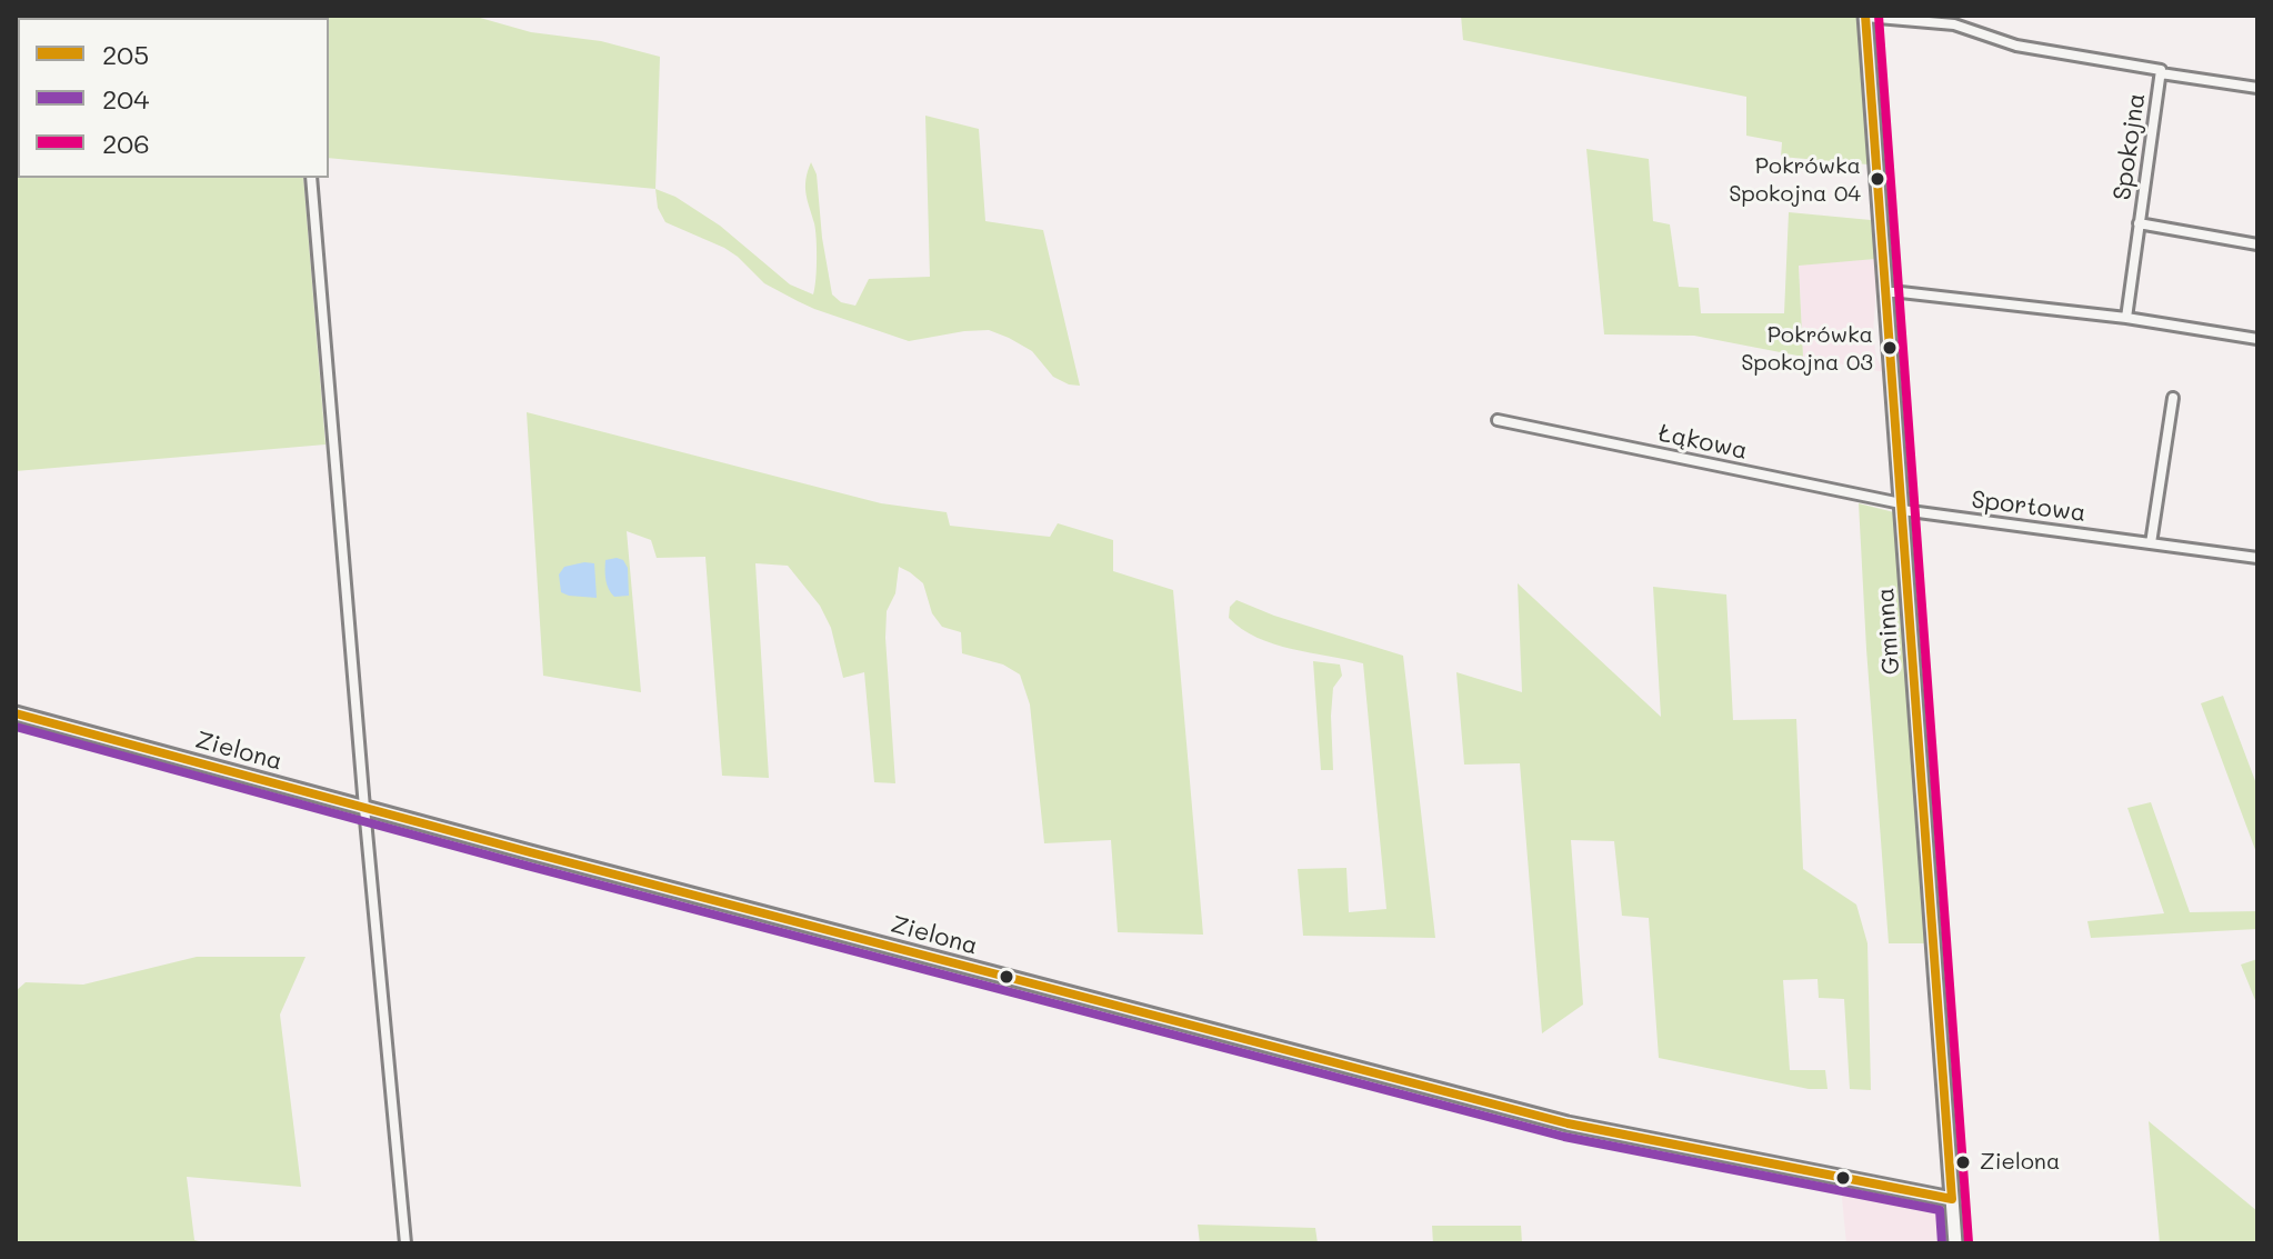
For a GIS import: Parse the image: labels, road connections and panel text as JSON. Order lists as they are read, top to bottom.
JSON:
{
  "streets": {
    "street": [
      "Spokojna",
      "Łąkowa",
      "Sportowa",
      "Gminna",
      "Zielona"
    ]
  },
  "crossings": [
    ["Spokojna", "Gminna"],
    ["Łąkowa", "Sportowa"],
    ["Łąkowa", "Gminna"],
    ["Sportowa", "Gminna"],
    ["Gminna", "Zielona"]
  ],
  "places": ["Pokrówka Spokojna 04", "Pokrówka Spokojna 03", "Zielona"],
  "lines": ["transit line 205", "transit line 206", "transit line 204"],
  "legend": ["205", "204", "206"]
}
